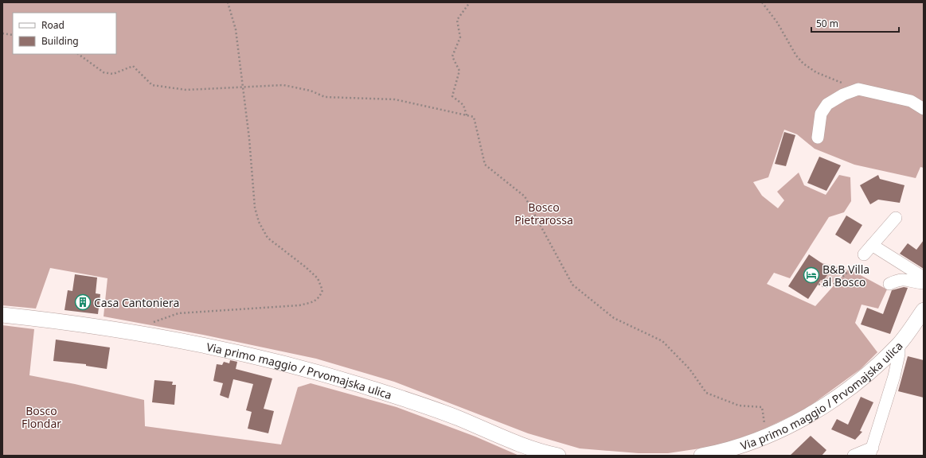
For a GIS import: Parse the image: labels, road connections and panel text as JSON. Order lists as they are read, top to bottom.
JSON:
{
  "streets": {
    "main road": ["Via primo maggio / Prvomajska ulica"]
  },
  "parks": ["Bosco Pietrarossa", "Bosco Flondar"],
  "places": {
    "hotel": ["B&B Villa al Bosco"],
    "building": ["Casa Cantoniera"]
  },
  "legend": ["Road", "Building"],
  "scale_bar": "50 m"
}
